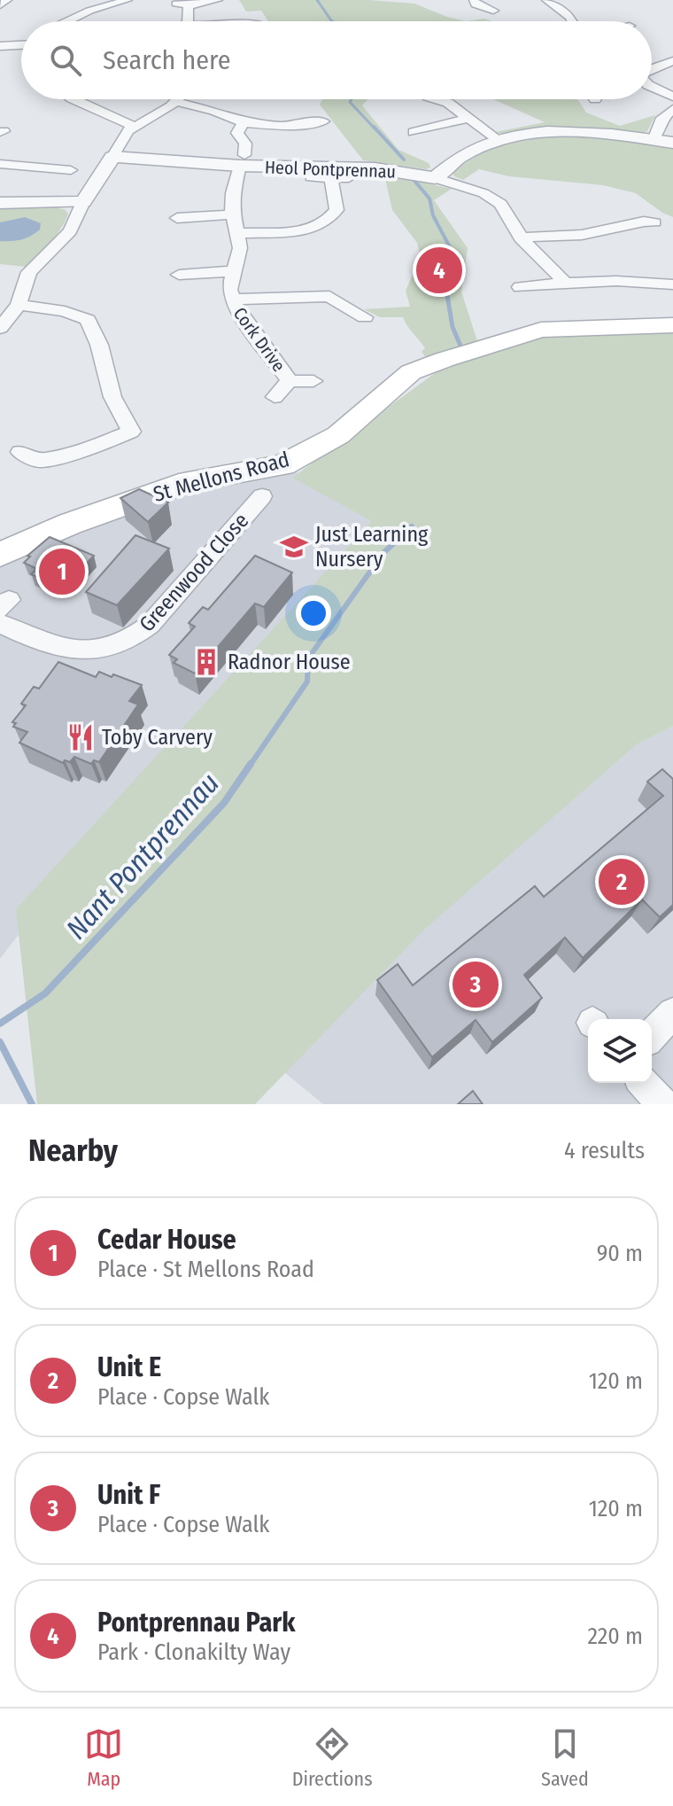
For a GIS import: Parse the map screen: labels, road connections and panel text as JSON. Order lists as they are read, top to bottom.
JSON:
{
  "streets": {
    "main road": ["St Mellons Road"],
    "street": ["Heol Pontprennau", "Cork Drive", "Greenwood Close"]
  },
  "crossings": [
    ["Heol Pontprennau", "Cork Drive"]
  ],
  "water": ["Nant Pontprennau"],
  "places": {
    "school or university": ["Just Learning Nursery"],
    "building": ["Radnor House"],
    "restaurant": ["Toby Carvery"]
  },
  "page": {
    "search": "Search here",
    "pins": [
      "4",
      "1",
      "2",
      "3"
    ],
    "heading": ["Nearby", "4 results"],
    "list": [
      {
        "mark": "1",
        "name": "Cedar House",
        "note": "Place · St Mellons Road",
        "value": "90 m"
      },
      {
        "mark": "2",
        "name": "Unit E",
        "note": "Place · Copse Walk",
        "value": "120 m"
      },
      {
        "mark": "3",
        "name": "Unit F",
        "note": "Place · Copse Walk",
        "value": "120 m"
      },
      {
        "mark": "4",
        "name": "Pontprennau Park",
        "note": "Park · Clonakilty Way",
        "value": "220 m"
      }
    ],
    "nav": ["Map", "Directions", "Saved"]
  }
}
